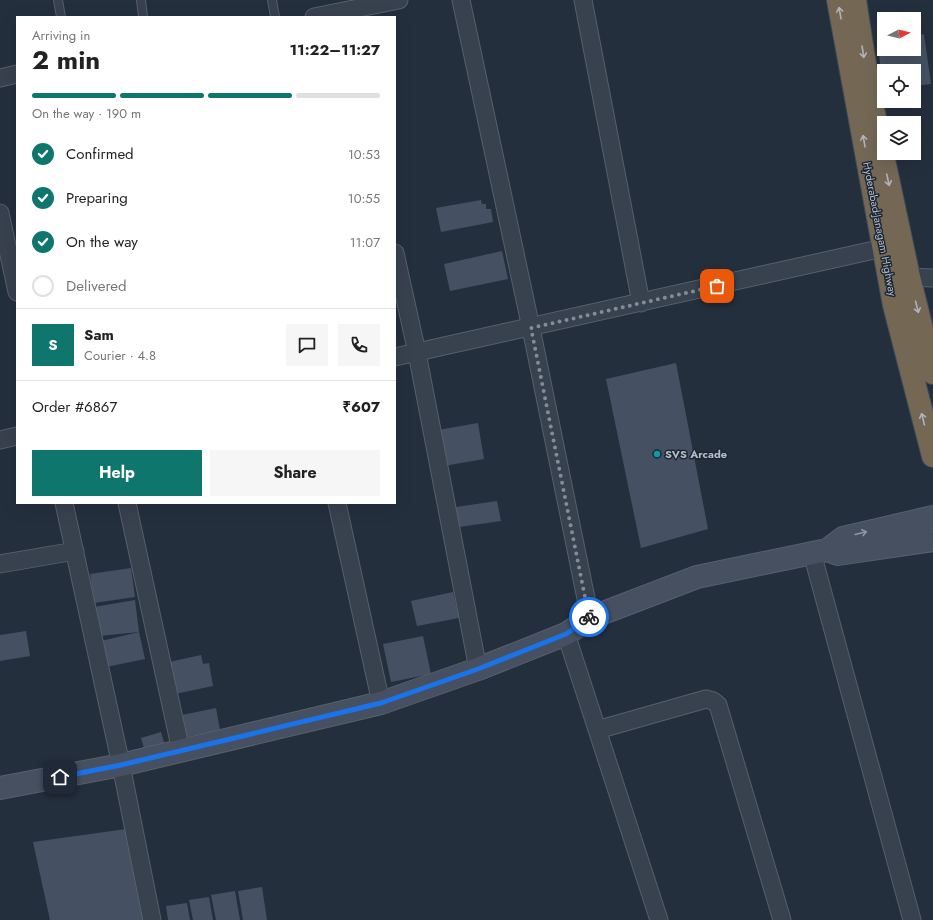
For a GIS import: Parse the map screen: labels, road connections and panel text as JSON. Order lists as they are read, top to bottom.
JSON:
{
  "streets": {
    "highway": ["Hyderabad-Janagam Highway"]
  },
  "places": ["SVS Arcade"],
  "north": "right",
  "page": {
    "heading": ["2 min", "Arriving in", "11:22–11:27"],
    "panel": [
      "Sam",
      "Courier · 4.8",
      "Order #6867",
      "₹607"
    ],
    "bar": "On the way · 190 m",
    "list": [
      ["Confirmed", "10:53"],
      ["Preparing", "10:55"],
      ["On the way", "11:07"],
      "Delivered"
    ],
    "round": "S",
    "buttons": ["Help", "Share"]
  }
}
